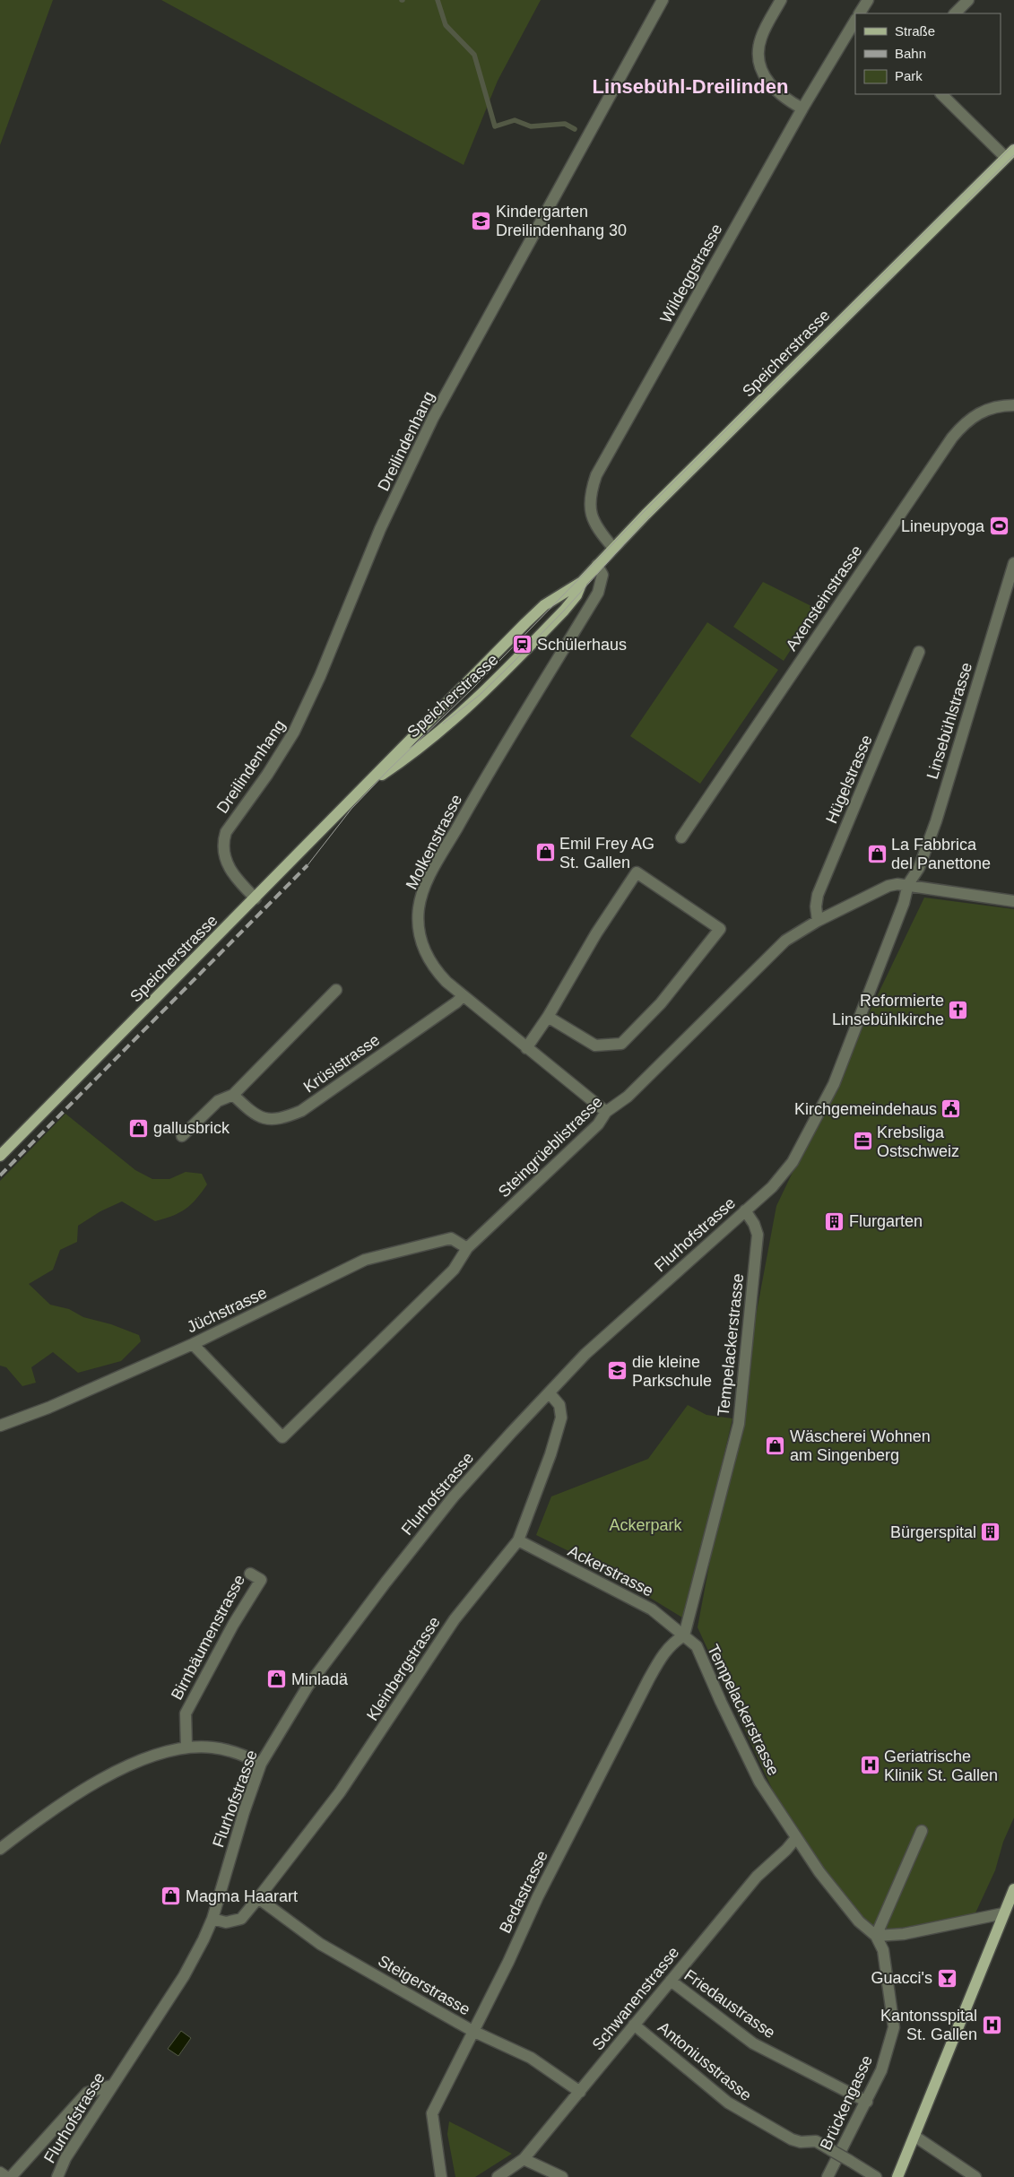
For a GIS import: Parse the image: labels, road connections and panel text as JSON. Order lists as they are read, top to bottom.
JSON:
{
  "streets": {
    "main road": ["Speicherstrasse"],
    "street": [
      "Wildeggstrasse",
      "Dreilindenhang",
      "Axensteinstrasse",
      "Linsebühlstrasse",
      "Hügelstrasse",
      "Molkenstrasse",
      "Krüsistrasse",
      "Steingrüeblistrasse",
      "Flurhofstrasse",
      "Jüchstrasse",
      "Tempelackerstrasse",
      "Ackerstrasse",
      "Birnbäumenstrasse",
      "Kleinbergstrasse",
      "Bedastrasse",
      "Steigerstrasse",
      "Schwanenstrasse",
      "Friedaustrasse",
      "Antoniusstrasse",
      "Brückengasse"
    ]
  },
  "crossings": [
    ["Wildeggstrasse", "Speicherstrasse"],
    ["Speicherstrasse", "Dreilindenhang"],
    ["Speicherstrasse", "Molkenstrasse"],
    ["Linsebühlstrasse", "Steingrüeblistrasse"],
    ["Linsebühlstrasse", "Flurhofstrasse"],
    ["Hügelstrasse", "Steingrüeblistrasse"],
    ["Molkenstrasse", "Krüsistrasse"],
    ["Molkenstrasse", "Steingrüeblistrasse"],
    ["Steingrüeblistrasse", "Flurhofstrasse"],
    ["Steingrüeblistrasse", "Jüchstrasse"],
    ["Flurhofstrasse", "Tempelackerstrasse"],
    ["Flurhofstrasse", "Kleinbergstrasse"],
    ["Tempelackerstrasse", "Ackerstrasse"],
    ["Tempelackerstrasse", "Bedastrasse"],
    ["Tempelackerstrasse", "Schwanenstrasse"],
    ["Tempelackerstrasse", "Brückengasse"],
    ["Ackerstrasse", "Kleinbergstrasse"],
    ["Ackerstrasse", "Bedastrasse"],
    ["Kleinbergstrasse", "Steigerstrasse"],
    ["Bedastrasse", "Steigerstrasse"],
    ["Steigerstrasse", "Schwanenstrasse"],
    ["Schwanenstrasse", "Friedaustrasse"],
    ["Schwanenstrasse", "Antoniusstrasse"],
    ["Friedaustrasse", "Brückengasse"]
  ],
  "districts": ["Linsebühl-Dreilinden"],
  "parks": ["Ackerpark"],
  "places": {
    "school or university": ["Kindergarten Dreilindenhang 30", "die kleine Parkschule"],
    "sports": ["Lineupyoga"],
    "station": ["Schülerhaus"],
    "shop": [
      "Emil Frey AG St. Gallen",
      "La Fabbrica del Panettone",
      "gallusbrick",
      "Wäscherei Wohnen am Singenberg",
      "Minladä",
      "Magma Haarart"
    ],
    "church": ["Reformierte Linsebühlkirche"],
    "public building": ["Kirchgemeindehaus"],
    "office": ["Krebsliga Ostschweiz"],
    "building": ["Flurgarten", "Bürgerspital"],
    "hospital": ["Geriatrische Klinik St. Gallen", "Kantonsspital St. Gallen"],
    "bar": ["Guacci's"]
  },
  "legend": ["Straße", "Bahn", "Park"]
}
